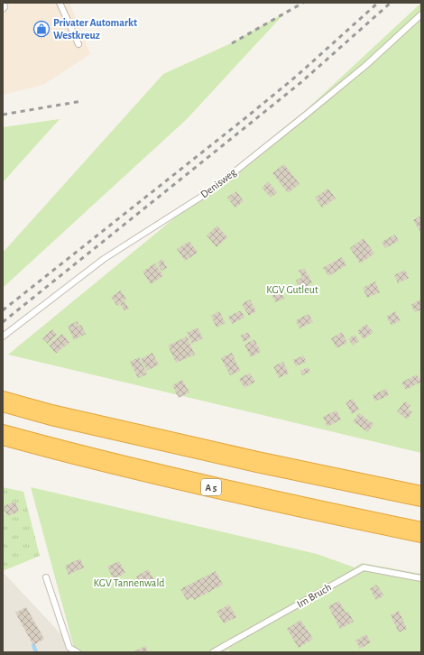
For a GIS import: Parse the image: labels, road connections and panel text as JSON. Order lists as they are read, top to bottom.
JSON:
{
  "streets": {
    "highway": ["A 5"],
    "lane": ["Denisweg", "Im Bruch"]
  },
  "parks": ["KGV Gutleut", "KGV Tannenwald"],
  "places": {
    "shop": ["Privater Automarkt Westkreuz"]
  }
}
